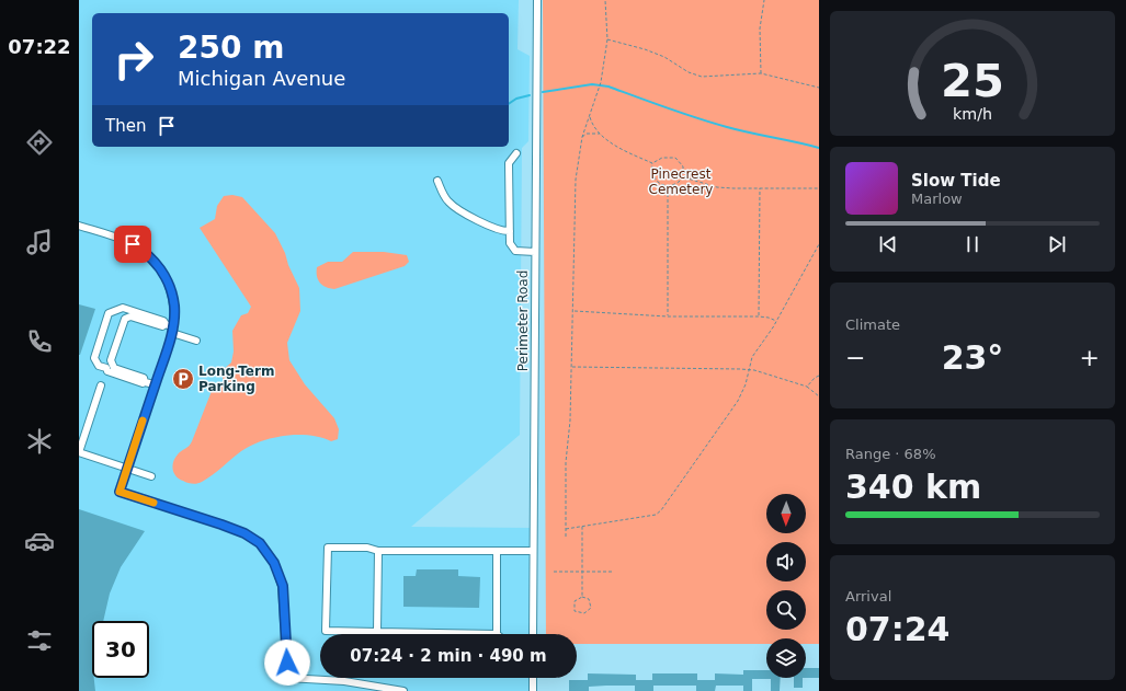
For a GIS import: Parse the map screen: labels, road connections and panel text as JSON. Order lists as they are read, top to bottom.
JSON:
{
  "streets": {
    "street": ["Perimeter Road"]
  },
  "parks": ["Pinecrest Cemetery"],
  "places": {
    "parking": ["Long-Term Parking"]
  },
  "north": "bottom",
  "page": {
    "tabs": "07:22",
    "turn": ["250 m", "Michigan Avenue"],
    "then": "Then",
    "song": ["Slow Tide", "Marlow"],
    "tile": [
      "Climate",
      ["Range · 68%", "340 km"],
      ["Arrival", "07:24"]
    ],
    "heat": ["−", "23°", "+"],
    "limit": "30",
    "trip": "07:24 · 2 min · 490 m",
    "gauge": ["25", "km/h"]
  }
}
